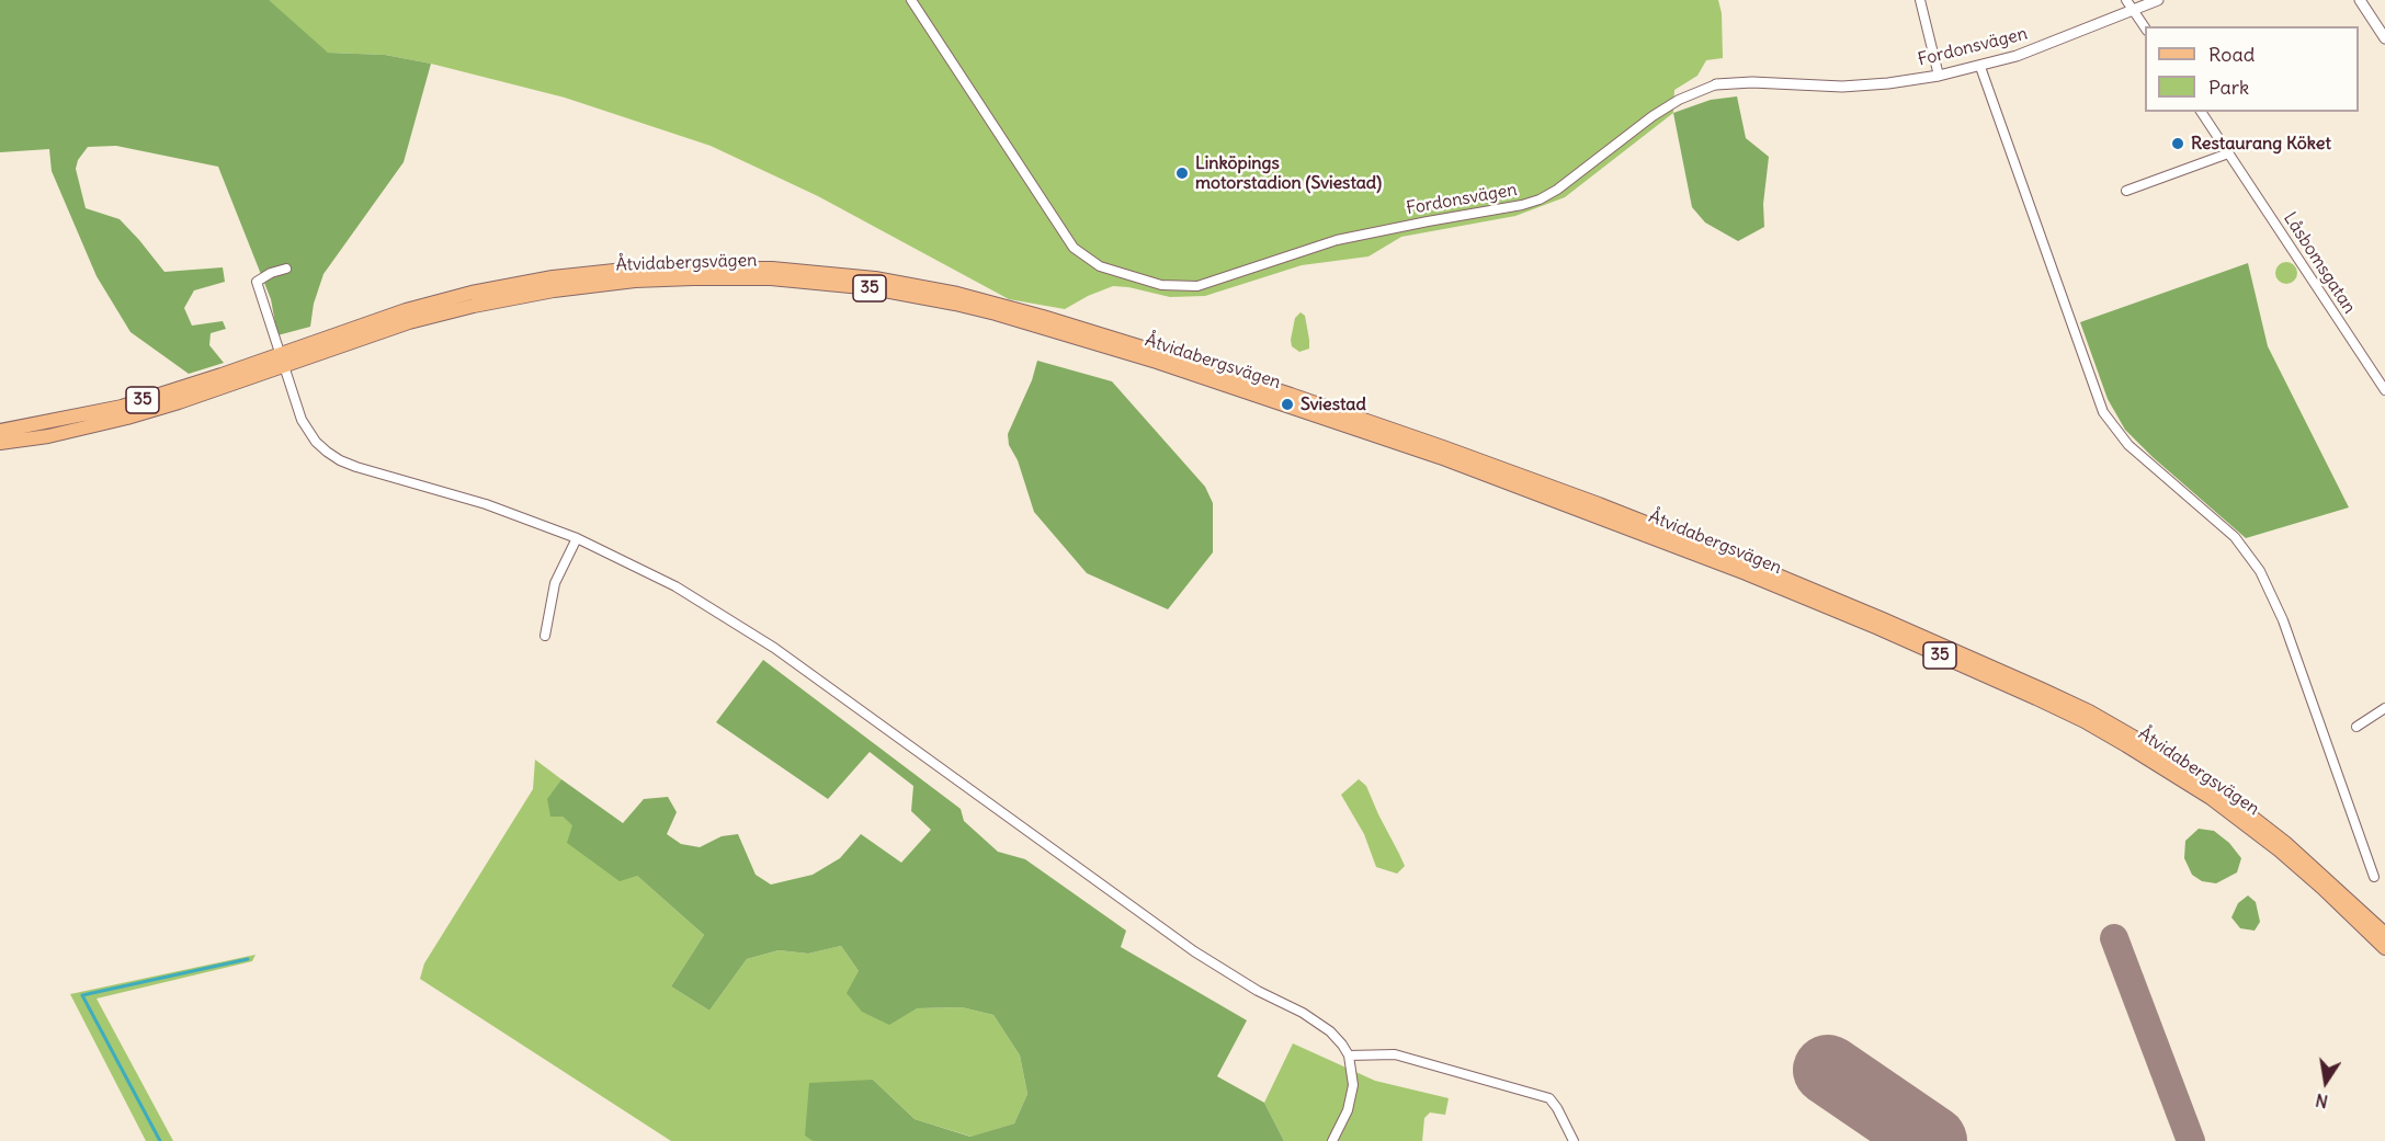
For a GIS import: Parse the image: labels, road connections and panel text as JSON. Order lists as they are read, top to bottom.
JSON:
{
  "streets": {
    "main road": ["Åtvidabergsvägen", "35"],
    "street": ["Fordonsvägen", "Låsbomsgatan"]
  },
  "places": ["Restaurang Köket", "Linköpings motorstadion (Sviestad)", "Sviestad"],
  "legend": ["Road", "Park"],
  "north": "bottom"
}
